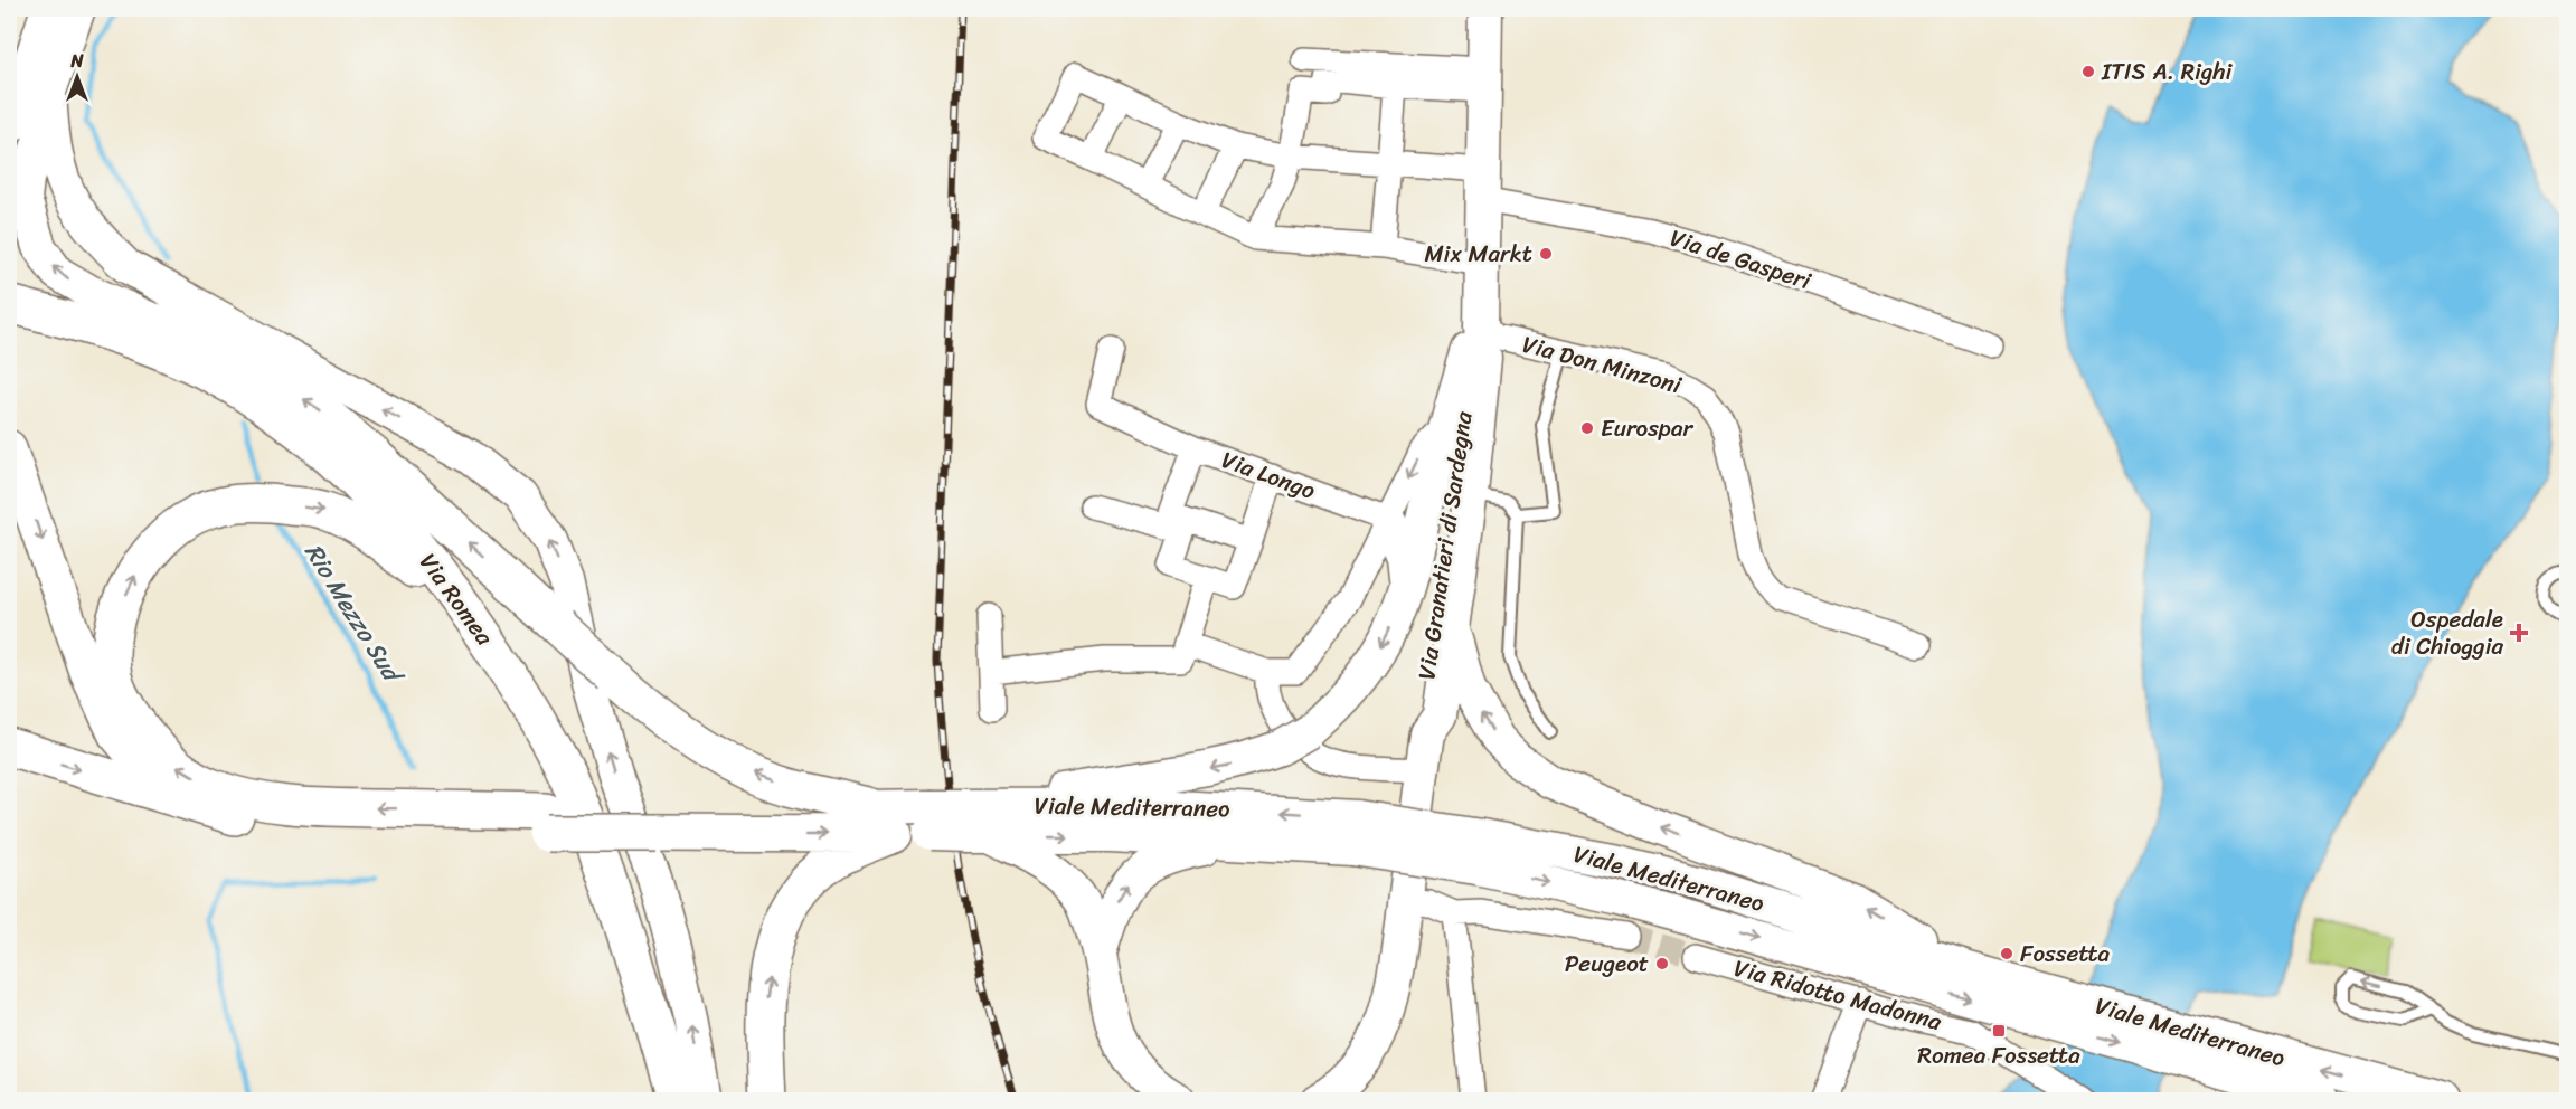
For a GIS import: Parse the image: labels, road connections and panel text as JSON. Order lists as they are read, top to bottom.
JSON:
{
  "streets": {
    "main road": ["Via Romea"],
    "street": [
      "Via de Gasperi",
      "Via Don Minzoni",
      "Via Longo",
      "Via Granatieri di Sardegna",
      "Viale Mediterraneo",
      "Via Ridotto Madonna"
    ]
  },
  "crossings": [
    ["Via de Gasperi", "Via Granatieri di Sardegna"],
    ["Via Don Minzoni", "Via Granatieri di Sardegna"]
  ],
  "water": ["Rio Mezzo Sud"],
  "places": {
    "other": [
      "ITIS A. Righi",
      "Mix Markt",
      "Eurospar",
      "Fossetta",
      "Peugeot"
    ],
    "health": ["Ospedale di Chioggia"],
    "transit": ["Romea Fossetta"]
  },
  "north": "top"
}
